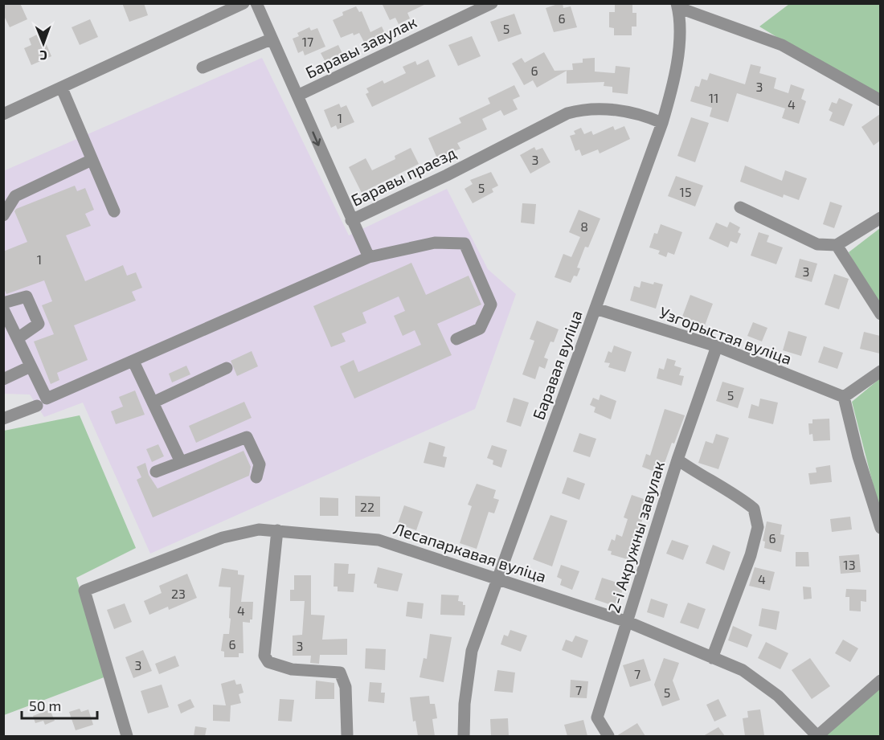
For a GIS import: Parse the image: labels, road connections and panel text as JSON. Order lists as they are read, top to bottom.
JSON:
{
  "streets": {
    "street": [
      "Баравы завулак",
      "Баравы праезд",
      "Узгорыстая вуліца",
      "Баравая вуліца",
      "2-і Акружны завулак",
      "Лесапаркавая вуліца"
    ]
  },
  "crossings": [
    ["Баравы завулак", "Баравы праезд"],
    ["Баравы праезд", "Баравая вуліца"],
    ["Узгорыстая вуліца", "Баравая вуліца"],
    ["Узгорыстая вуліца", "2-і Акружны завулак"],
    ["Баравая вуліца", "Лесапаркавая вуліца"],
    ["2-і Акружны завулак", "Лесапаркавая вуліца"]
  ],
  "house_numbers": [
    "6",
    "5",
    "17",
    "6",
    "3",
    "11",
    "4",
    "1",
    "3",
    "5",
    "15",
    "8",
    "1",
    "3",
    "5",
    "22",
    "6",
    "13",
    "4",
    "23",
    "4",
    "6",
    "3",
    "3",
    "7",
    "7",
    "5"
  ],
  "scale_bar": "50 m",
  "north": "bottom"
}
